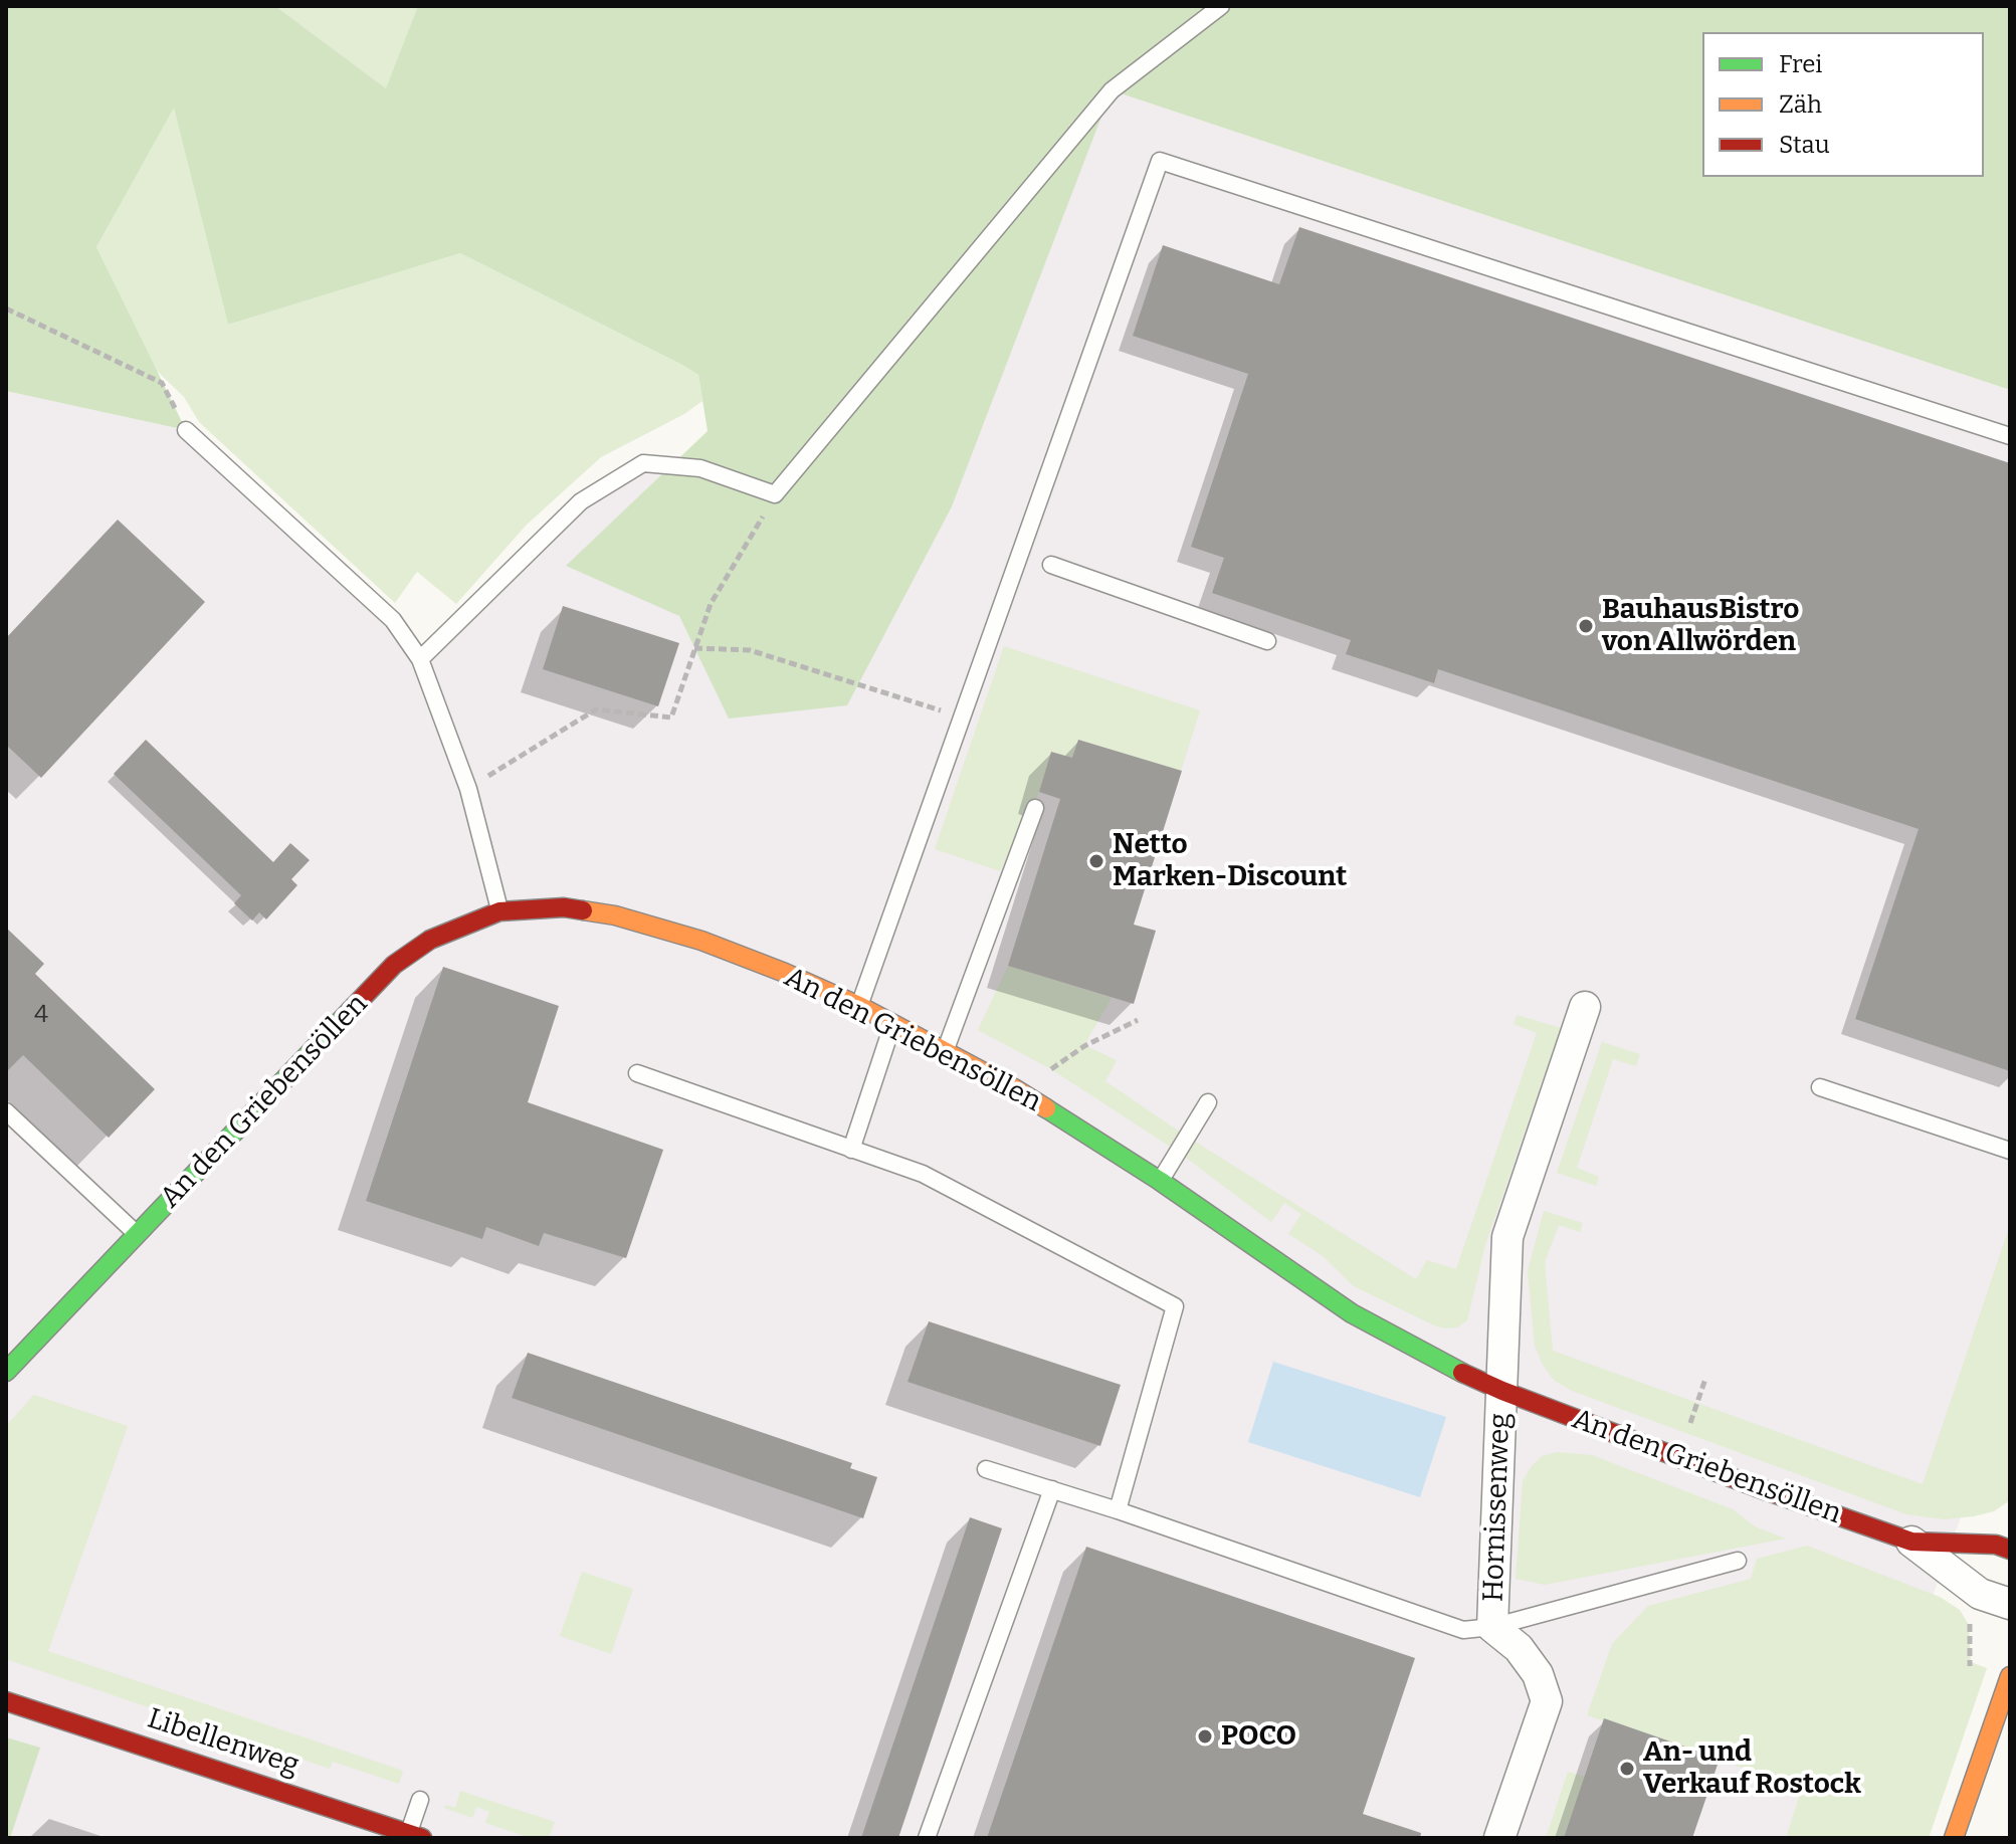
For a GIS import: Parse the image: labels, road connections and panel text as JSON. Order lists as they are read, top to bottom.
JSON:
{
  "streets": {
    "street": ["An den Griebensöllen", "Hornissenweg", "Libellenweg"]
  },
  "crossings": [
    ["An den Griebensöllen", "Hornissenweg"]
  ],
  "places": [
    "BauhausBistro von Allwörden",
    "Netto Marken-Discount",
    "POCO",
    "An- und Verkauf Rostock"
  ],
  "house_numbers": ["4"],
  "legend": ["Frei", "Zäh", "Stau"]
}
